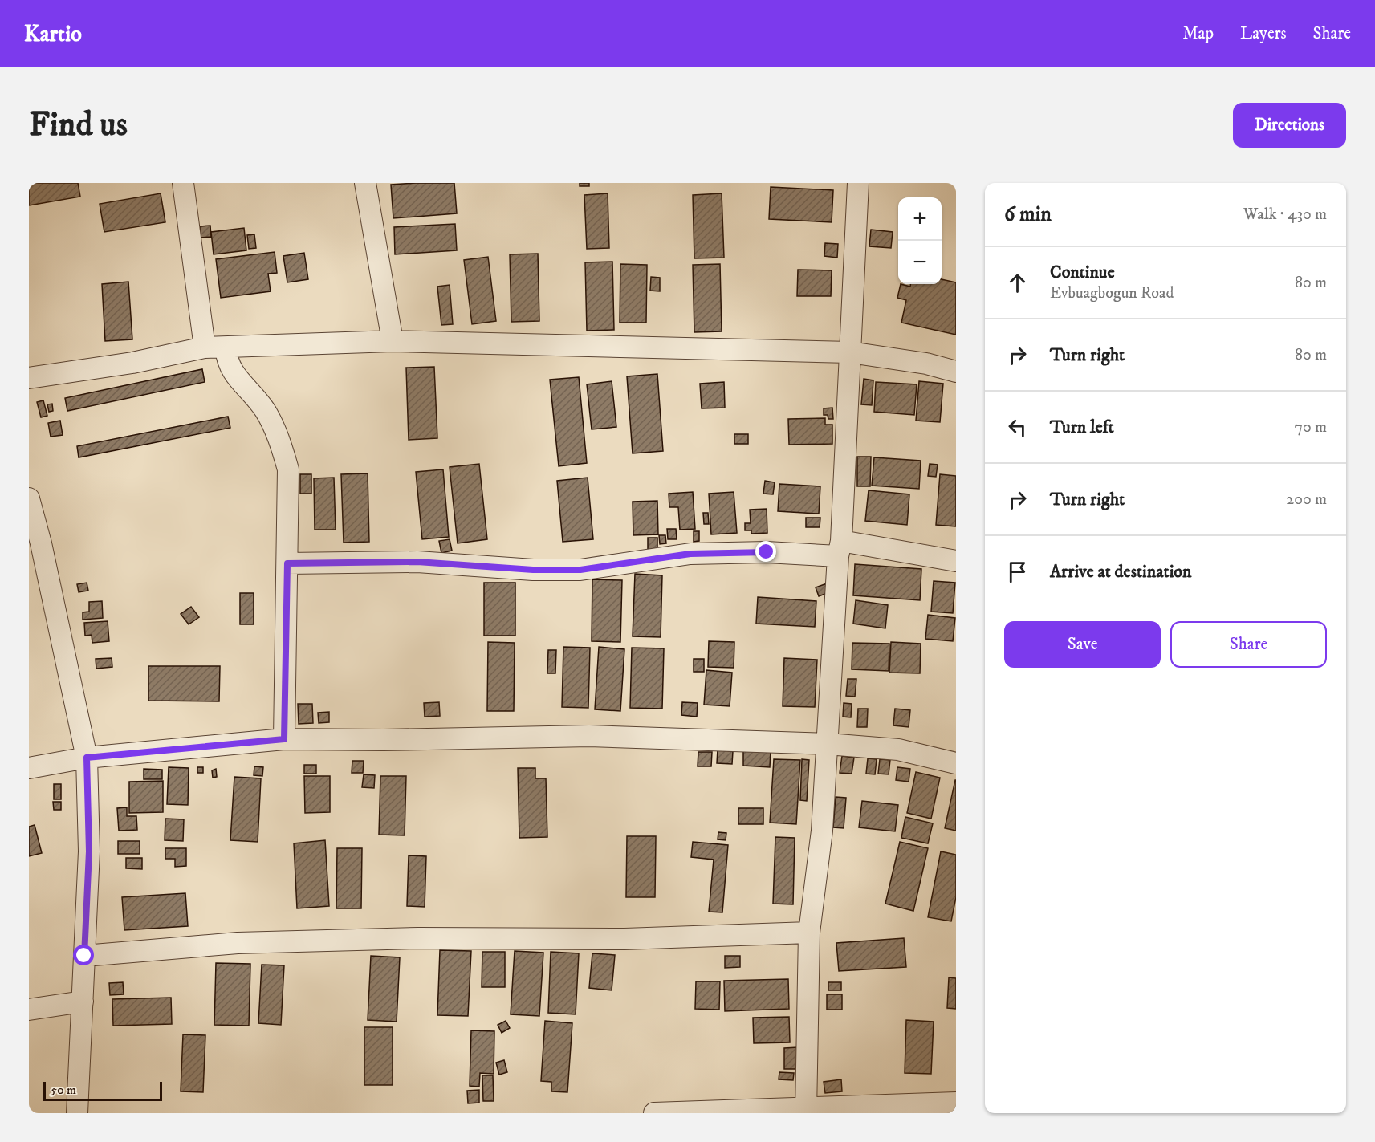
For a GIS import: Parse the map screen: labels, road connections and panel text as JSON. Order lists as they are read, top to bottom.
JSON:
{
  "scale_bar": "50 m",
  "page": {
    "header": "Kartio",
    "nav": ["Map", "Layers", "Share"],
    "buttons": [
      "Directions",
      ["Save", "Share"]
    ],
    "title": "Find us",
    "heading": ["6 min", "Walk · 430 m"],
    "map_buttons": ["+", "−"],
    "list": [
      ["Continue", "Evbuagbogun Road", "80 m"],
      ["Turn right", "80 m"],
      ["Turn left", "70 m"],
      ["Turn right", "200 m"],
      "Arrive at destination"
    ],
    "scale": "50 m"
  }
}
